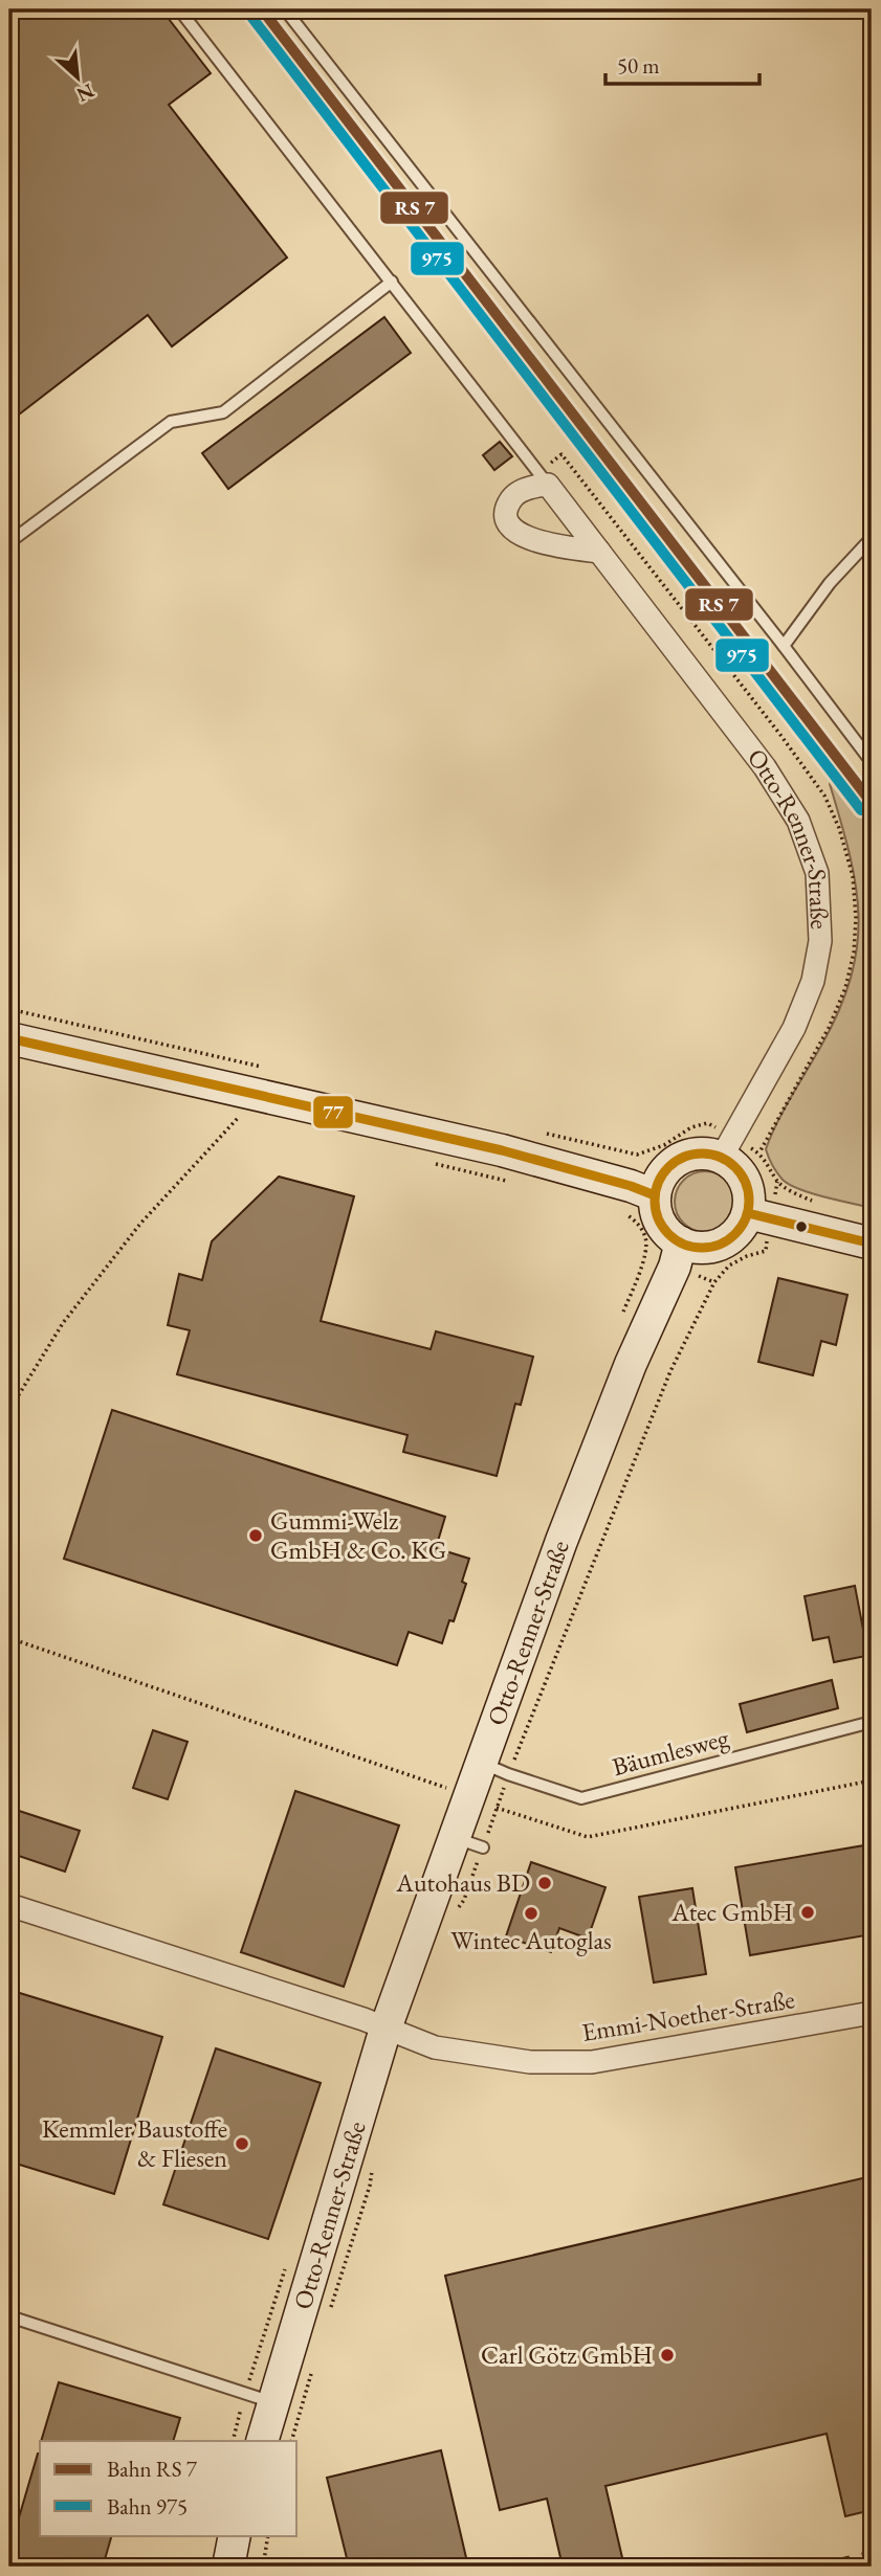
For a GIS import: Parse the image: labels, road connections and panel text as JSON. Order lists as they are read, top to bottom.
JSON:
{
  "streets": {
    "street": ["Otto-Renner-Straße", "Emmi-Noether-Straße"],
    "lane": ["Bäumlesweg"]
  },
  "crossings": [
    ["Otto-Renner-Straße", "Bäumlesweg"],
    ["Otto-Renner-Straße", "Emmi-Noether-Straße"]
  ],
  "places": [
    "Gummi-Welz GmbH & Co. KG",
    "Autohaus BD",
    "Atec GmbH",
    "Wintec Autoglas",
    "Kemmler Baustoffe & Fliesen",
    "Carl Götz GmbH"
  ],
  "lines": ["rail line 975", "transit line 77"],
  "legend": ["Bahn RS 7", "Bahn 975"],
  "scale_bar": "50 m",
  "north": "bottom right"
}
